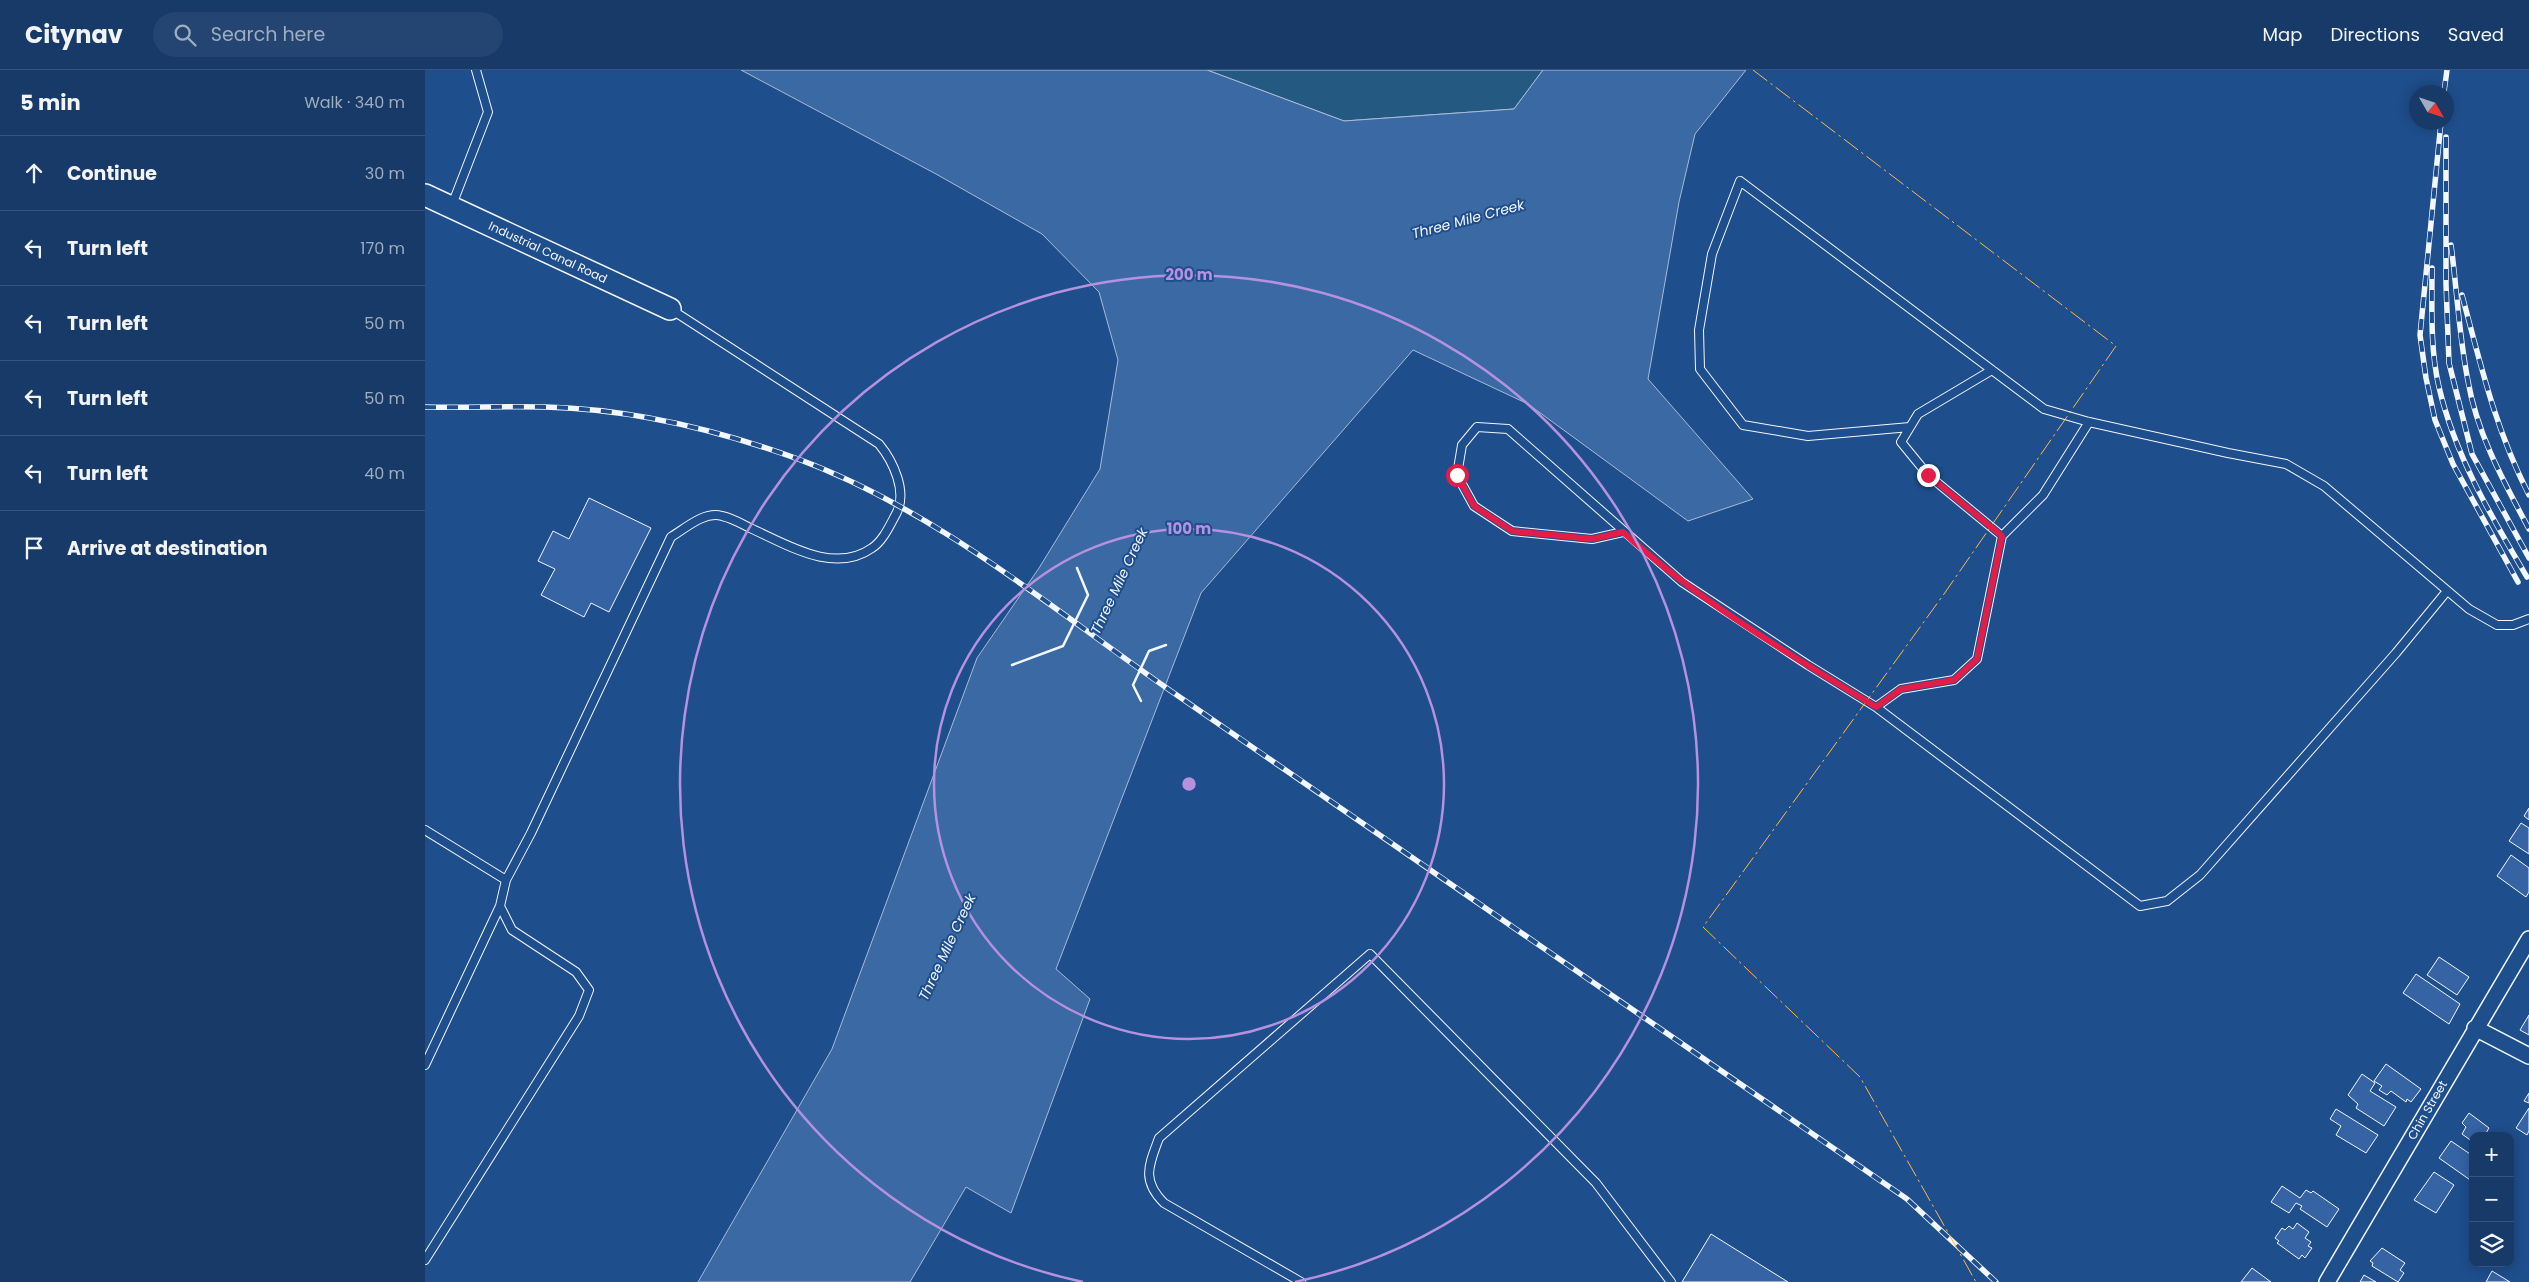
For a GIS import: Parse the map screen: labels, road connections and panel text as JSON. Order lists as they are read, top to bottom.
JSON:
{
  "streets": {
    "street": ["Industrial Canal Road", "Chin Street"]
  },
  "water": ["Three Mile Creek"],
  "north": "bottom right",
  "page": {
    "header": "Citynav",
    "search": "Search here",
    "nav": ["Map", "Directions", "Saved"],
    "heading": ["5 min", "Walk · 340 m"],
    "list": [
      ["Continue", "30 m"],
      ["Turn left", "170 m"],
      ["Turn left", "50 m"],
      ["Turn left", "50 m"],
      ["Turn left", "40 m"],
      "Arrive at destination"
    ],
    "map_buttons": ["+", "−"]
  },
  "rings": ["200 m", "100 m"]
}
